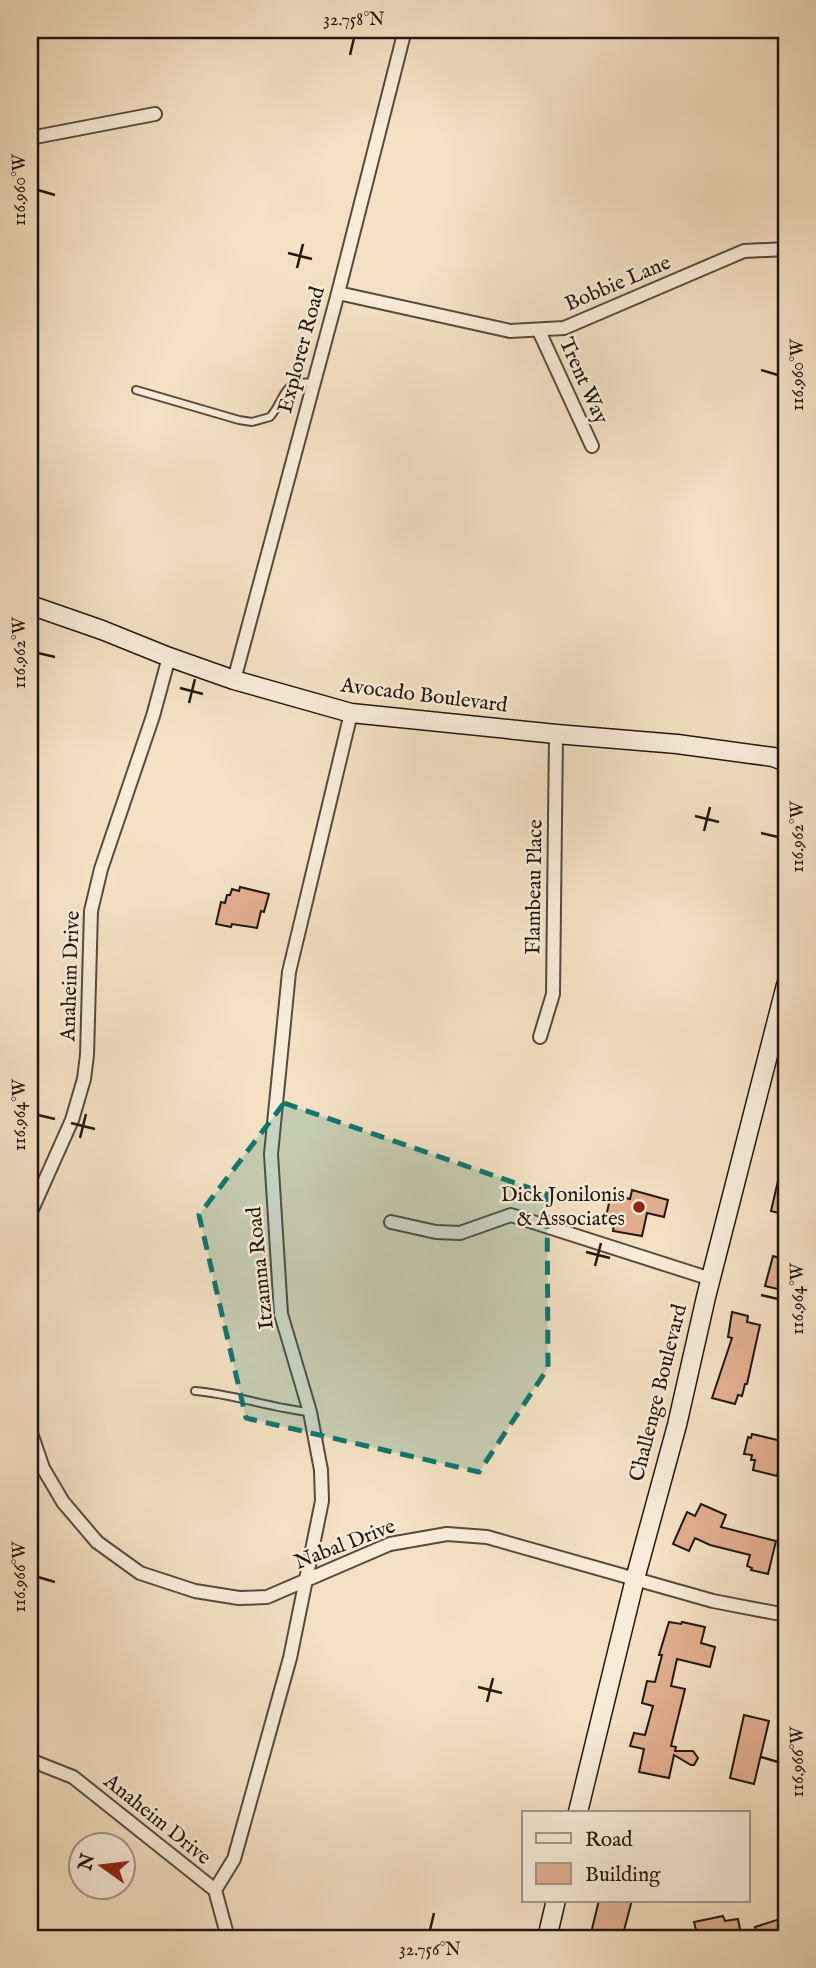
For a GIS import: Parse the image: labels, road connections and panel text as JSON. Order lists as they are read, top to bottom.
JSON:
{
  "streets": {
    "street": [
      "Bobbie Lane",
      "Explorer Road",
      "Trent Way",
      "Avocado Boulevard",
      "Flambeau Place",
      "Anaheim Drive",
      "Itzamna Road",
      "Challenge Boulevard",
      "Nabal Drive"
    ]
  },
  "crossings": [
    ["Bobbie Lane", "Explorer Road"],
    ["Bobbie Lane", "Trent Way"],
    ["Explorer Road", "Avocado Boulevard"],
    ["Avocado Boulevard", "Flambeau Place"],
    ["Avocado Boulevard", "Anaheim Drive"],
    ["Avocado Boulevard", "Itzamna Road"],
    ["Anaheim Drive", "Itzamna Road"],
    ["Itzamna Road", "Nabal Drive"],
    ["Challenge Boulevard", "Nabal Drive"]
  ],
  "places": ["Dick Jonilonis & Associates"],
  "legend": ["Road", "Building"],
  "north": "left",
  "coordinates": [
    "32.758°N",
    "116.960°W",
    "116.962°W",
    "116.964°W",
    "116.966°W",
    "32.756°N"
  ]
}
